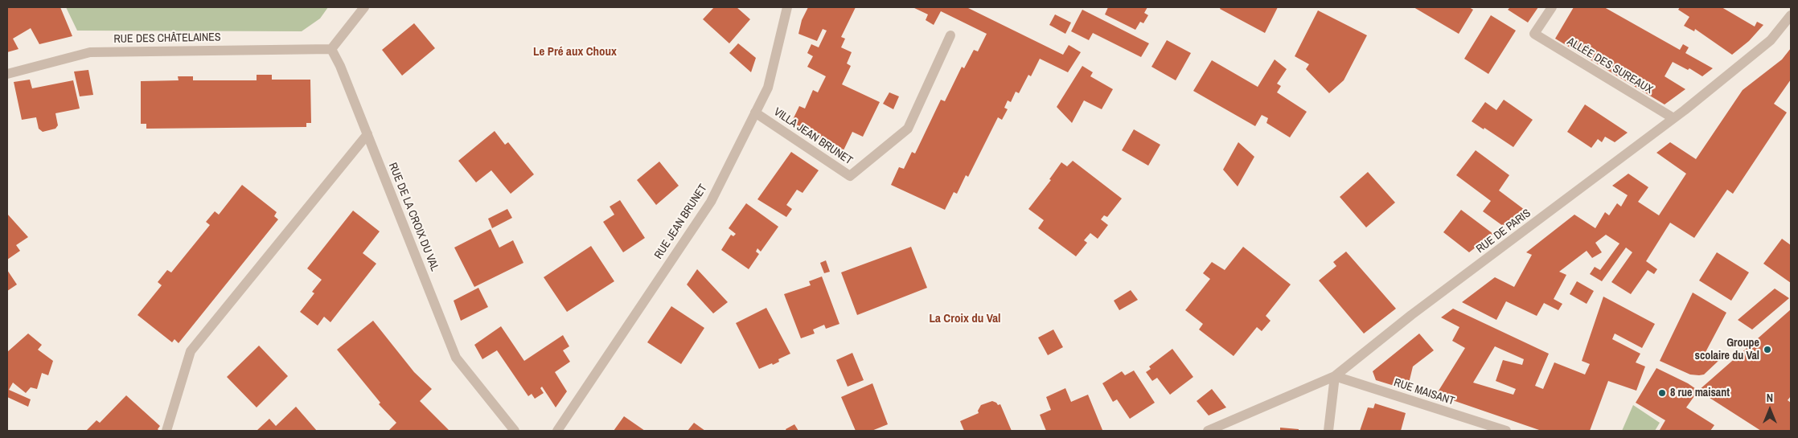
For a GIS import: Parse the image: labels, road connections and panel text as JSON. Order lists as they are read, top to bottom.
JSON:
{
  "streets": {
    "street": [
      "RUE DES CHÂTELAINES",
      "ALLÉE DES SUREAUX",
      "VILLA JEAN BRUNET",
      "RUE DE LA CROIX DU VAL",
      "RUE JEAN BRUNET",
      "RUE DE PARIS",
      "RUE MAISANT"
    ]
  },
  "crossings": [
    ["RUE DES CHÂTELAINES", "RUE DE LA CROIX DU VAL"],
    ["ALLÉE DES SUREAUX", "RUE DE PARIS"],
    ["VILLA JEAN BRUNET", "RUE JEAN BRUNET"],
    ["RUE DE PARIS", "RUE MAISANT"]
  ],
  "districts": ["Le Pré aux Choux", "La Croix du Val"],
  "places": ["Groupe scolaire du Val", "8 rue maisant"],
  "north": "top"
}
